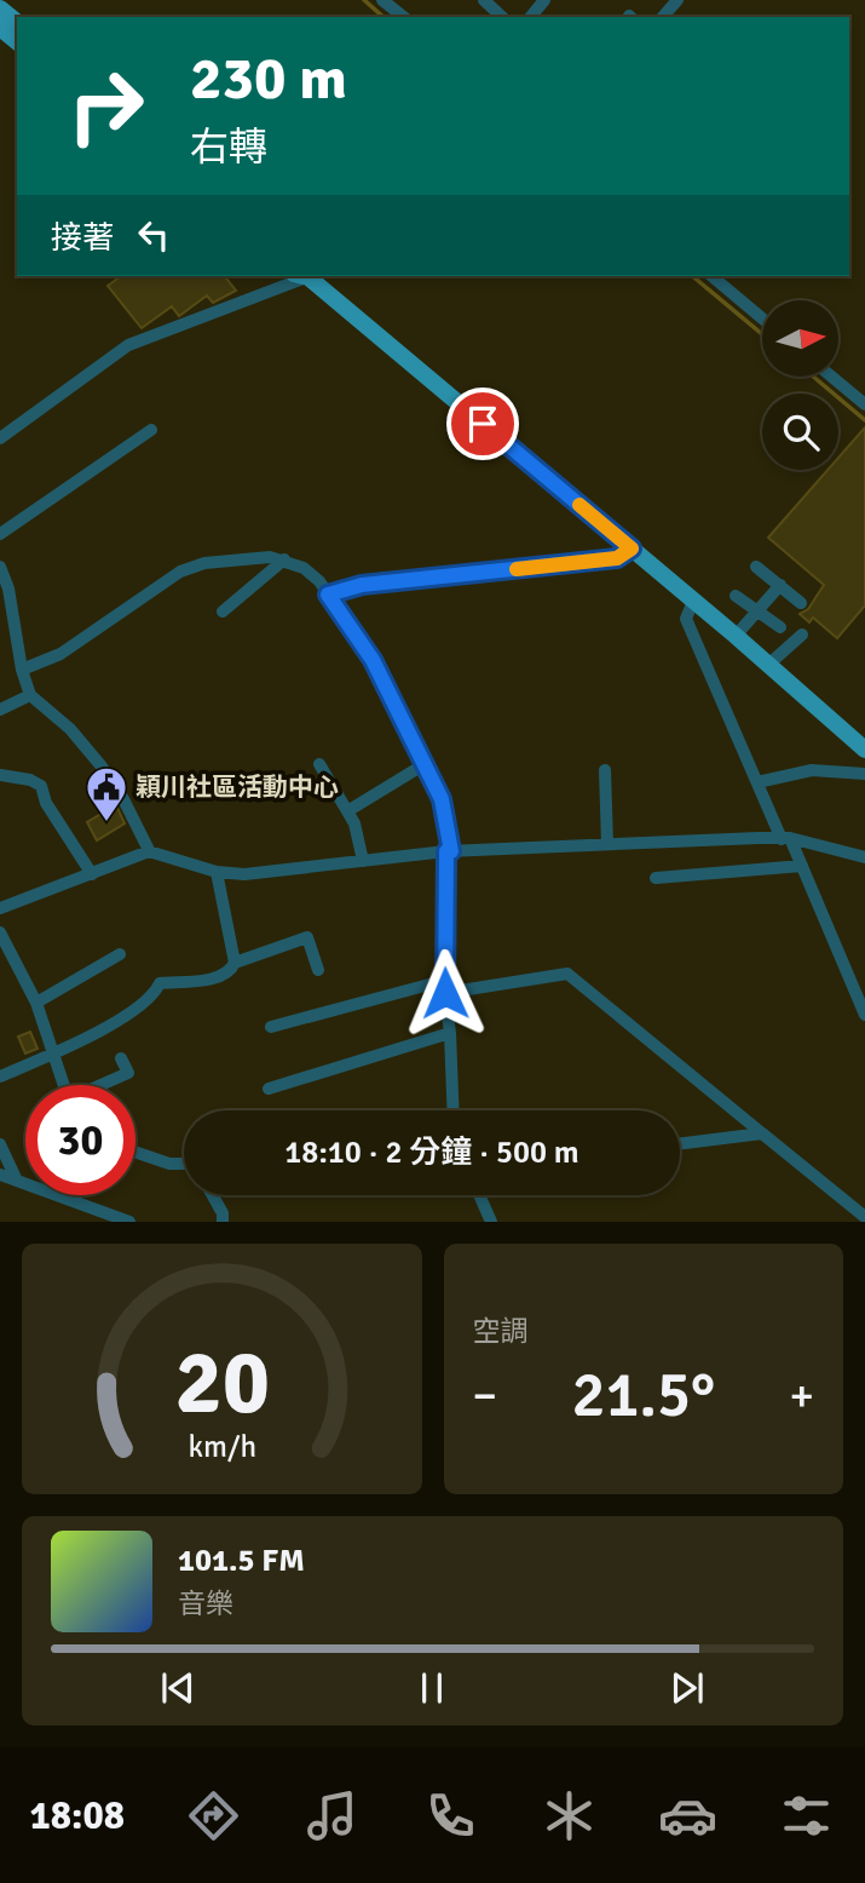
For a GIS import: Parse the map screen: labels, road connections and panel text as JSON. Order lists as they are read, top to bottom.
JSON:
{
  "places": {
    "public building": ["穎川社區活動中心"]
  },
  "north": "right",
  "page": {
    "turn": ["230 m", "右轉"],
    "then": "接著",
    "limit": "30",
    "trip": "18:10 · 2 分鐘 · 500 m",
    "tile": "空調",
    "heat": ["−", "21.5°", "+"],
    "song": ["101.5 FM", "音樂"],
    "tabs": "18:08",
    "gauge": ["20", "km/h"]
  }
}
